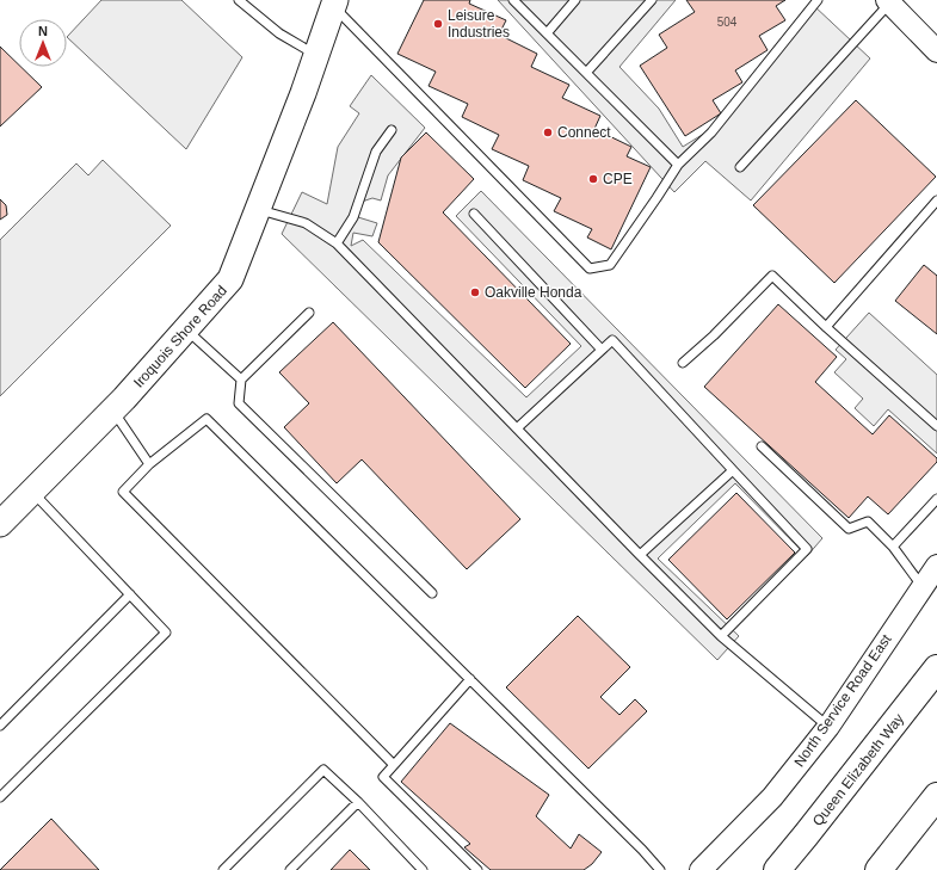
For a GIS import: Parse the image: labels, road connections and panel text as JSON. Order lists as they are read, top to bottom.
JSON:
{
  "streets": {
    "highway": ["Queen Elizabeth Way"],
    "main road": ["Iroquois Shore Road"],
    "street": ["North Service Road East"]
  },
  "places": [
    "Leisure Industries",
    "Connect",
    "CPE",
    "Oakville Honda"
  ],
  "house_numbers": ["504"],
  "north": "top"
}
